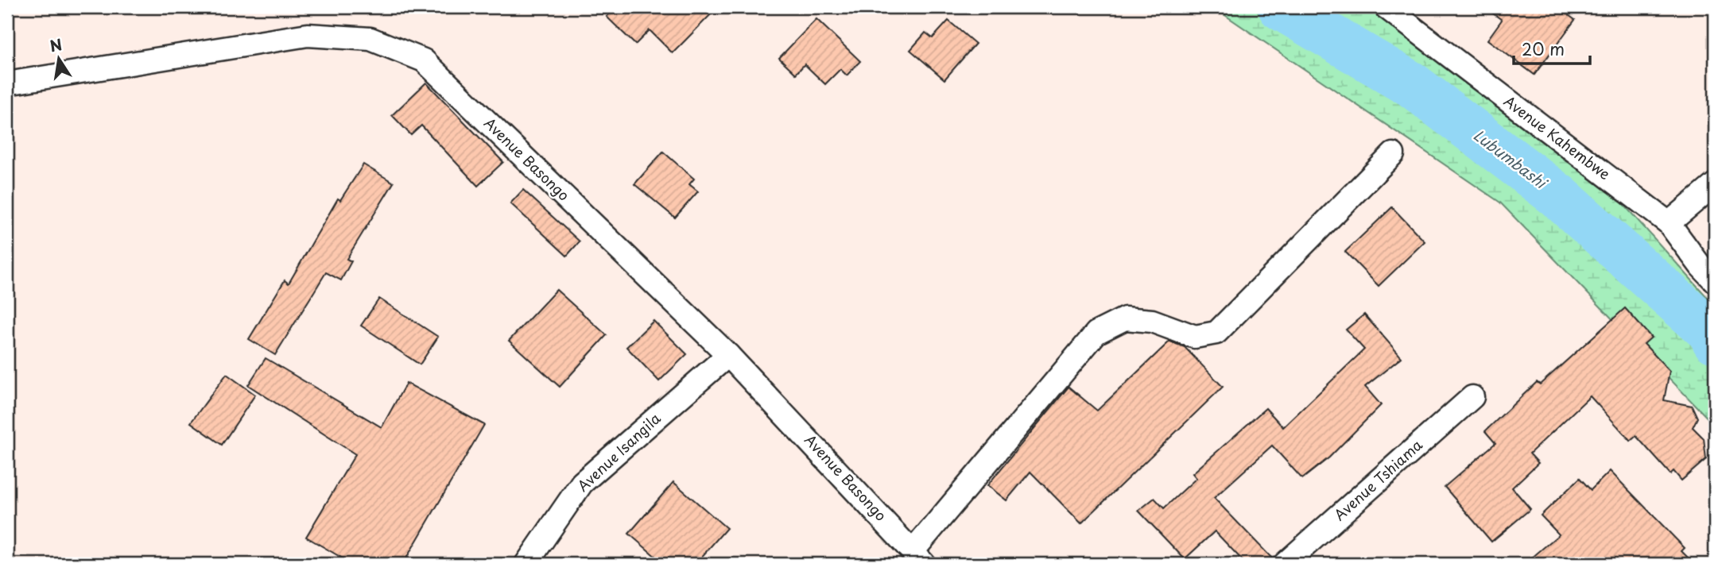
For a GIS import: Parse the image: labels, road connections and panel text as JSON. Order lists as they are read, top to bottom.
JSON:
{
  "streets": {
    "street": [
      "Avenue Kahembwe",
      "Avenue Basongo",
      "Avenue Isangila",
      "Avenue Tshiama"
    ]
  },
  "crossings": [
    ["Avenue Basongo", "Avenue Isangila"]
  ],
  "water": ["Lubumbashi"],
  "scale_bar": "20 m",
  "north": "top"
}
